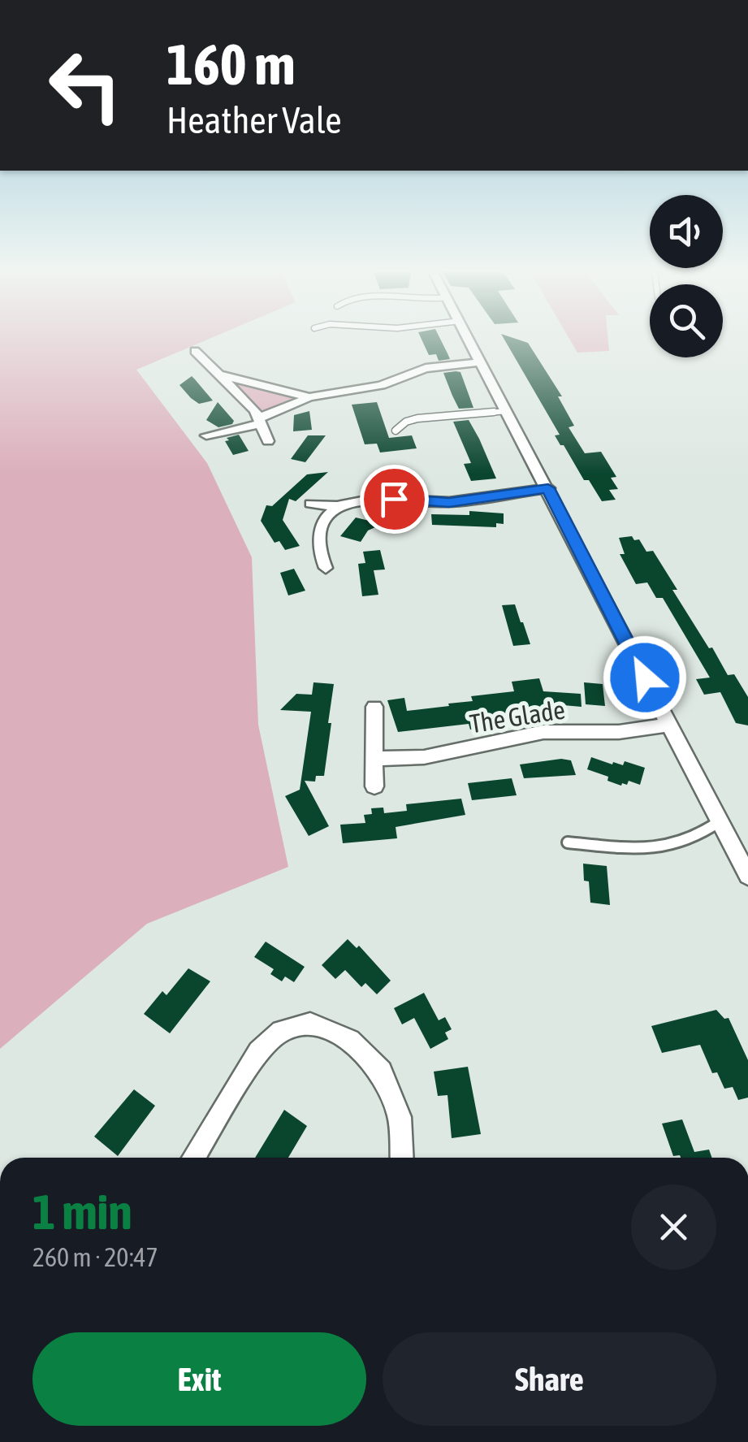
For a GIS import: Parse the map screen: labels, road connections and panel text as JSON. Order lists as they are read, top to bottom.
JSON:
{
  "streets": {
    "street": ["The Glade"]
  },
  "page": {
    "turn": ["160 m", "Heather Vale"],
    "heading": ["1 min", "260 m · 20:47"],
    "buttons": ["Exit", "Share"]
  }
}
